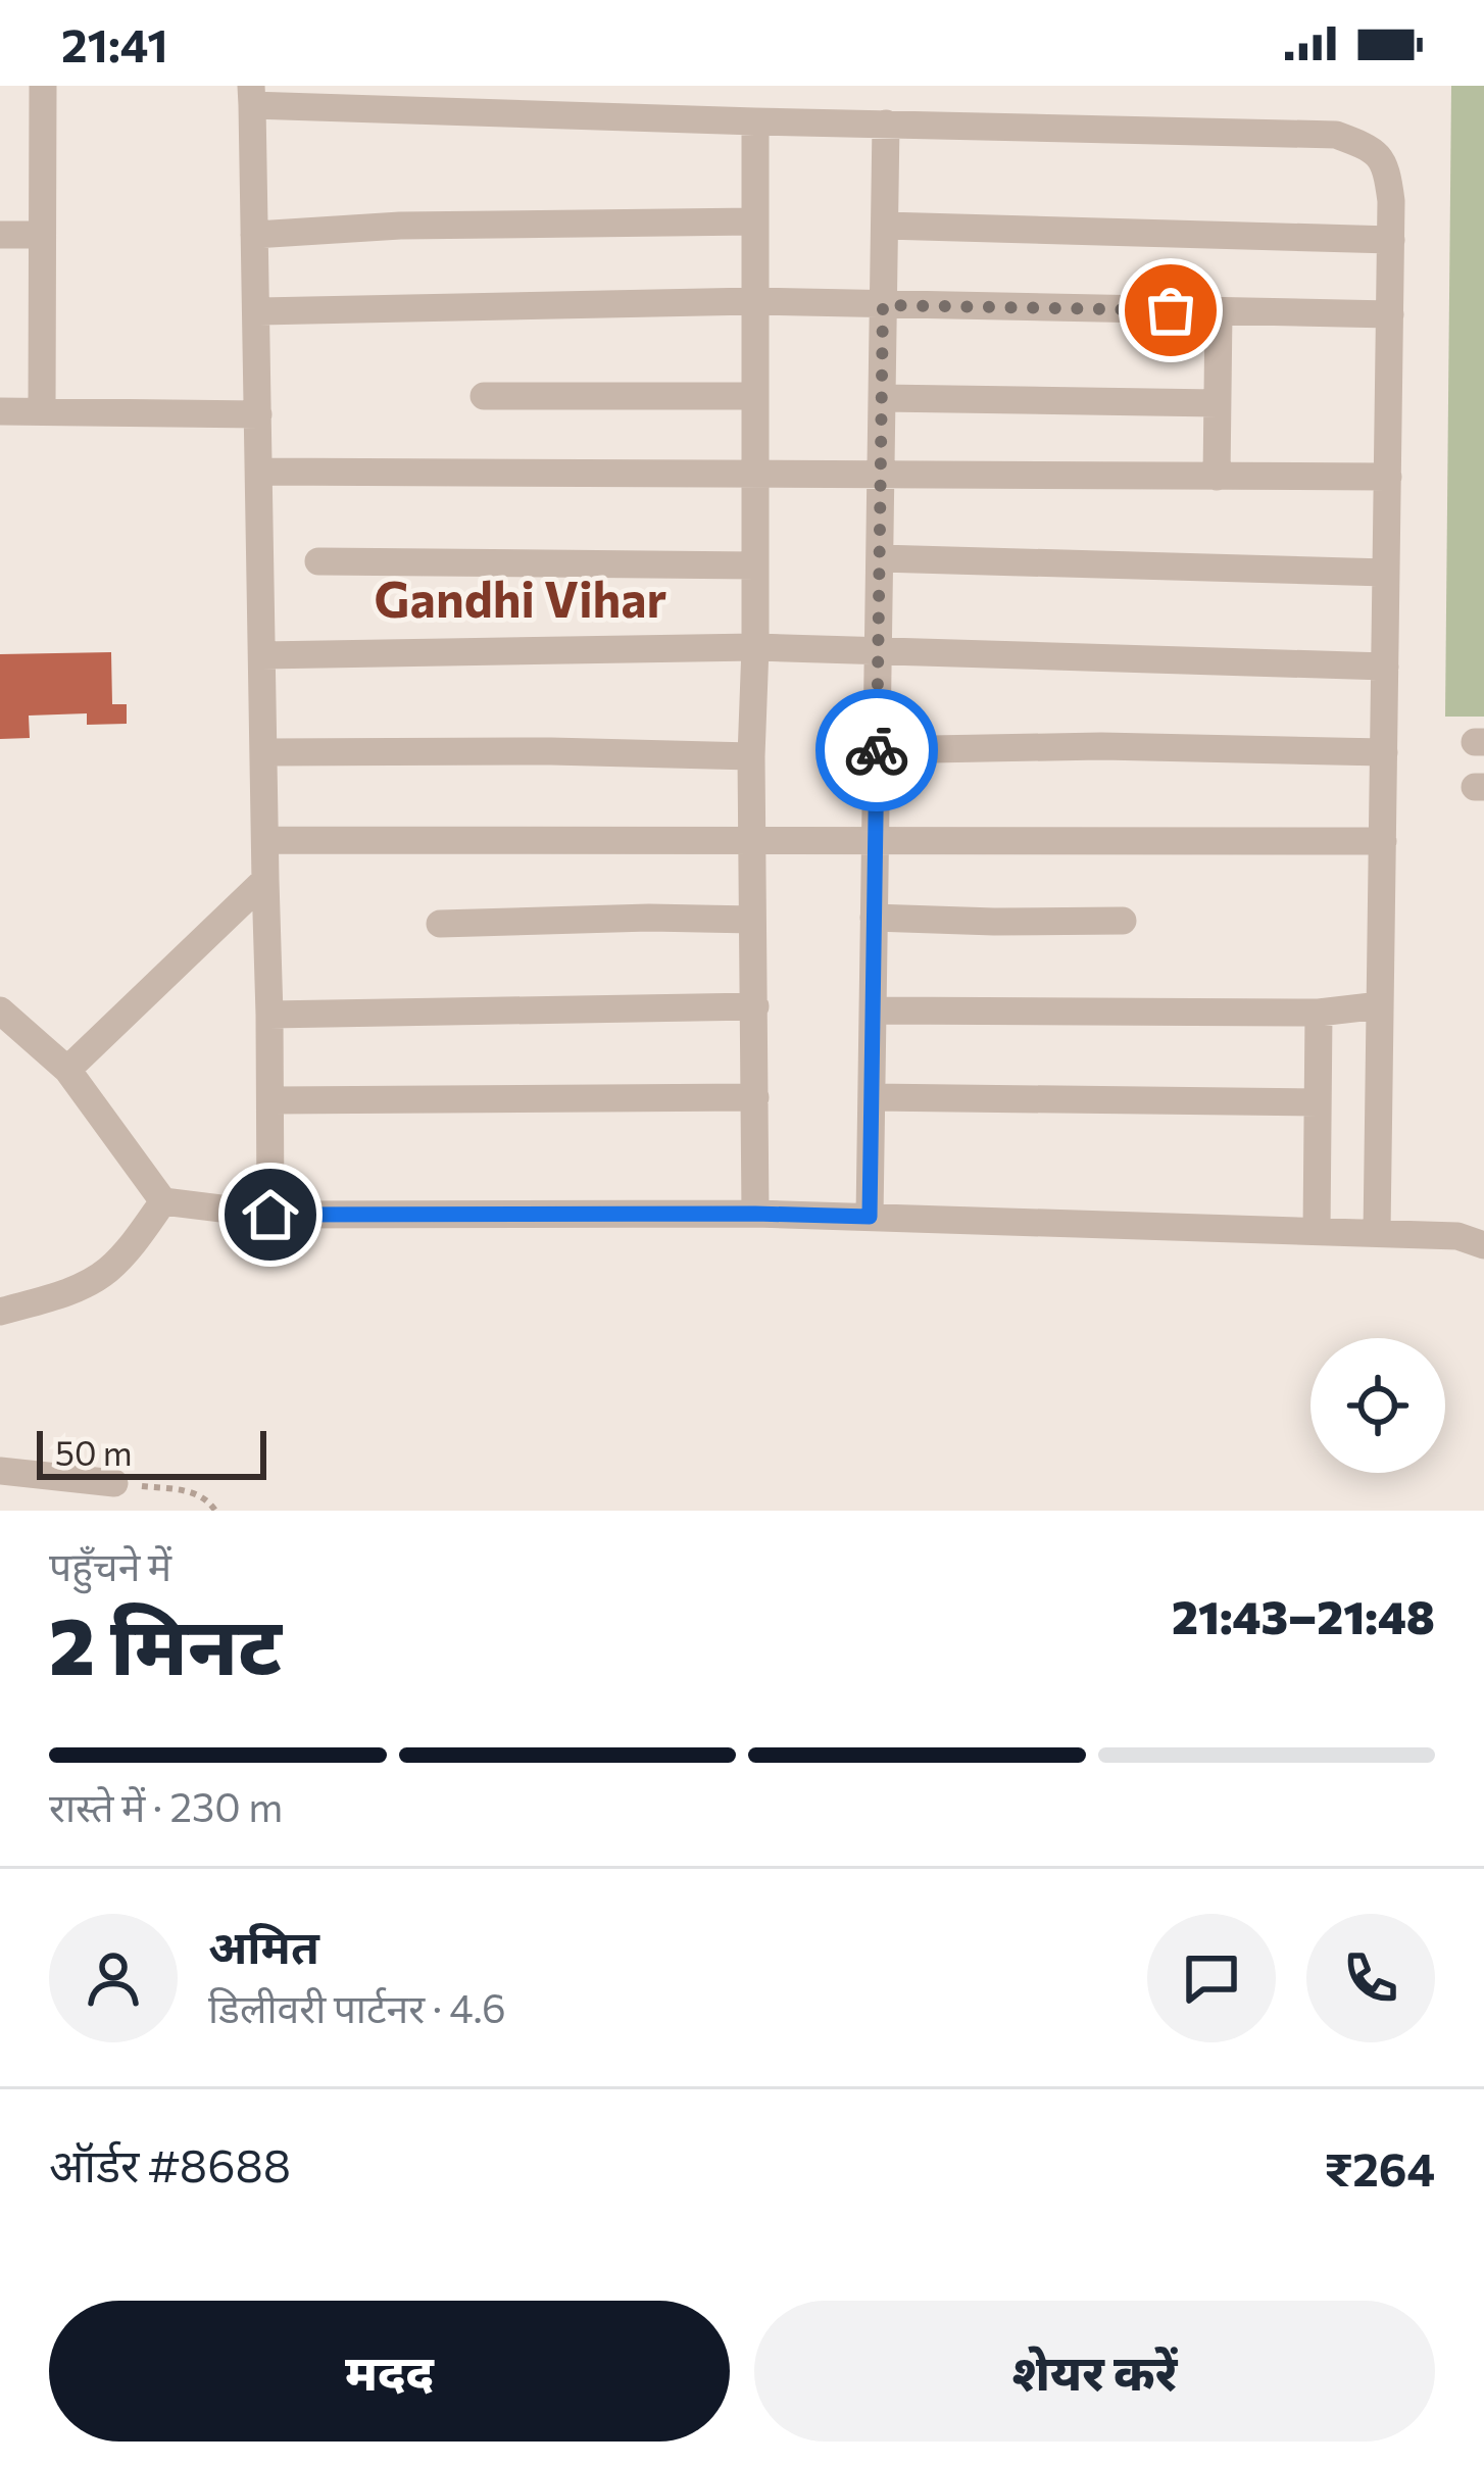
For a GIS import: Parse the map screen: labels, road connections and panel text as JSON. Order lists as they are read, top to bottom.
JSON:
{
  "districts": ["Gandhi Vihar"],
  "scale_bar": "50 m",
  "page": {
    "status": "21:41",
    "scale": "50 m",
    "heading": ["2 मिनट", "पहुँचने में", "21:43–21:48"],
    "panel": [
      "अमित",
      "डिलीवरी पार्टनर · 4.6",
      "ऑर्डर #8688",
      "₹264"
    ],
    "bar": "रास्ते में · 230 m",
    "buttons": ["मदद", "शेयर करें"]
  }
}
